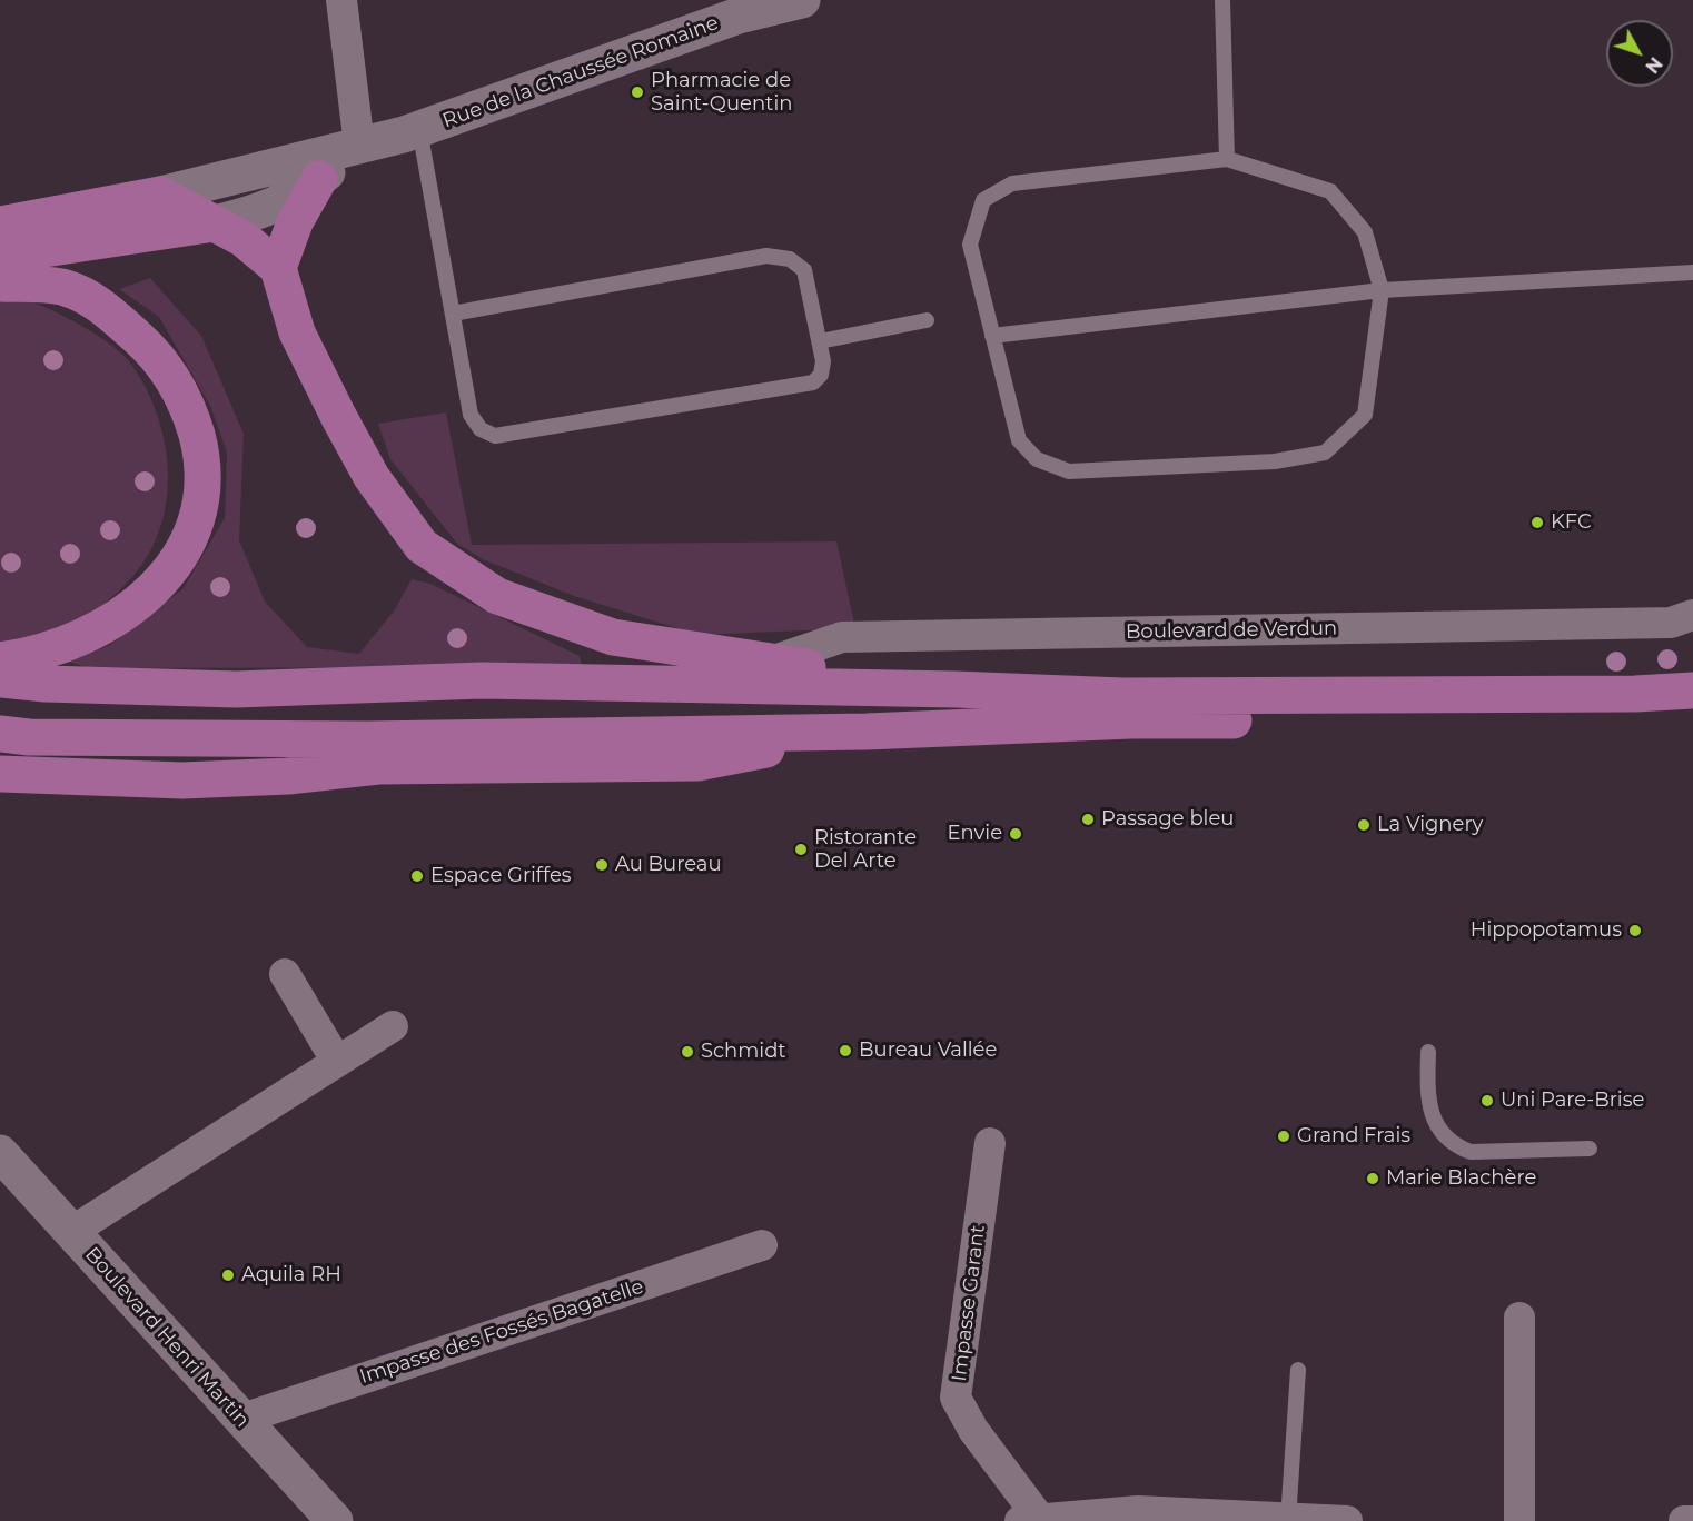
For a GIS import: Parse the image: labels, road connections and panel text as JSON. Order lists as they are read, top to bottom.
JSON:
{
  "streets": {
    "main road": ["Rue de la Chaussée Romaine"],
    "street": [
      "Boulevard de Verdun",
      "Impasse Garant",
      "Impasse des Fossés Bagatelle",
      "Boulevard Henri Martin"
    ]
  },
  "crossings": [
    ["Impasse des Fossés Bagatelle", "Boulevard Henri Martin"]
  ],
  "places": [
    "Pharmacie de Saint-Quentin",
    "KFC",
    "Passage bleu",
    "La Vignery",
    "Envie",
    "Ristorante Del Arte",
    "Au Bureau",
    "Espace Griffes",
    "Hippopotamus",
    "Bureau Vallée",
    "Schmidt",
    "Uni Pare-Brise",
    "Grand Frais",
    "Marie Blachère",
    "Aquila RH"
  ],
  "north": "bottom right"
}
